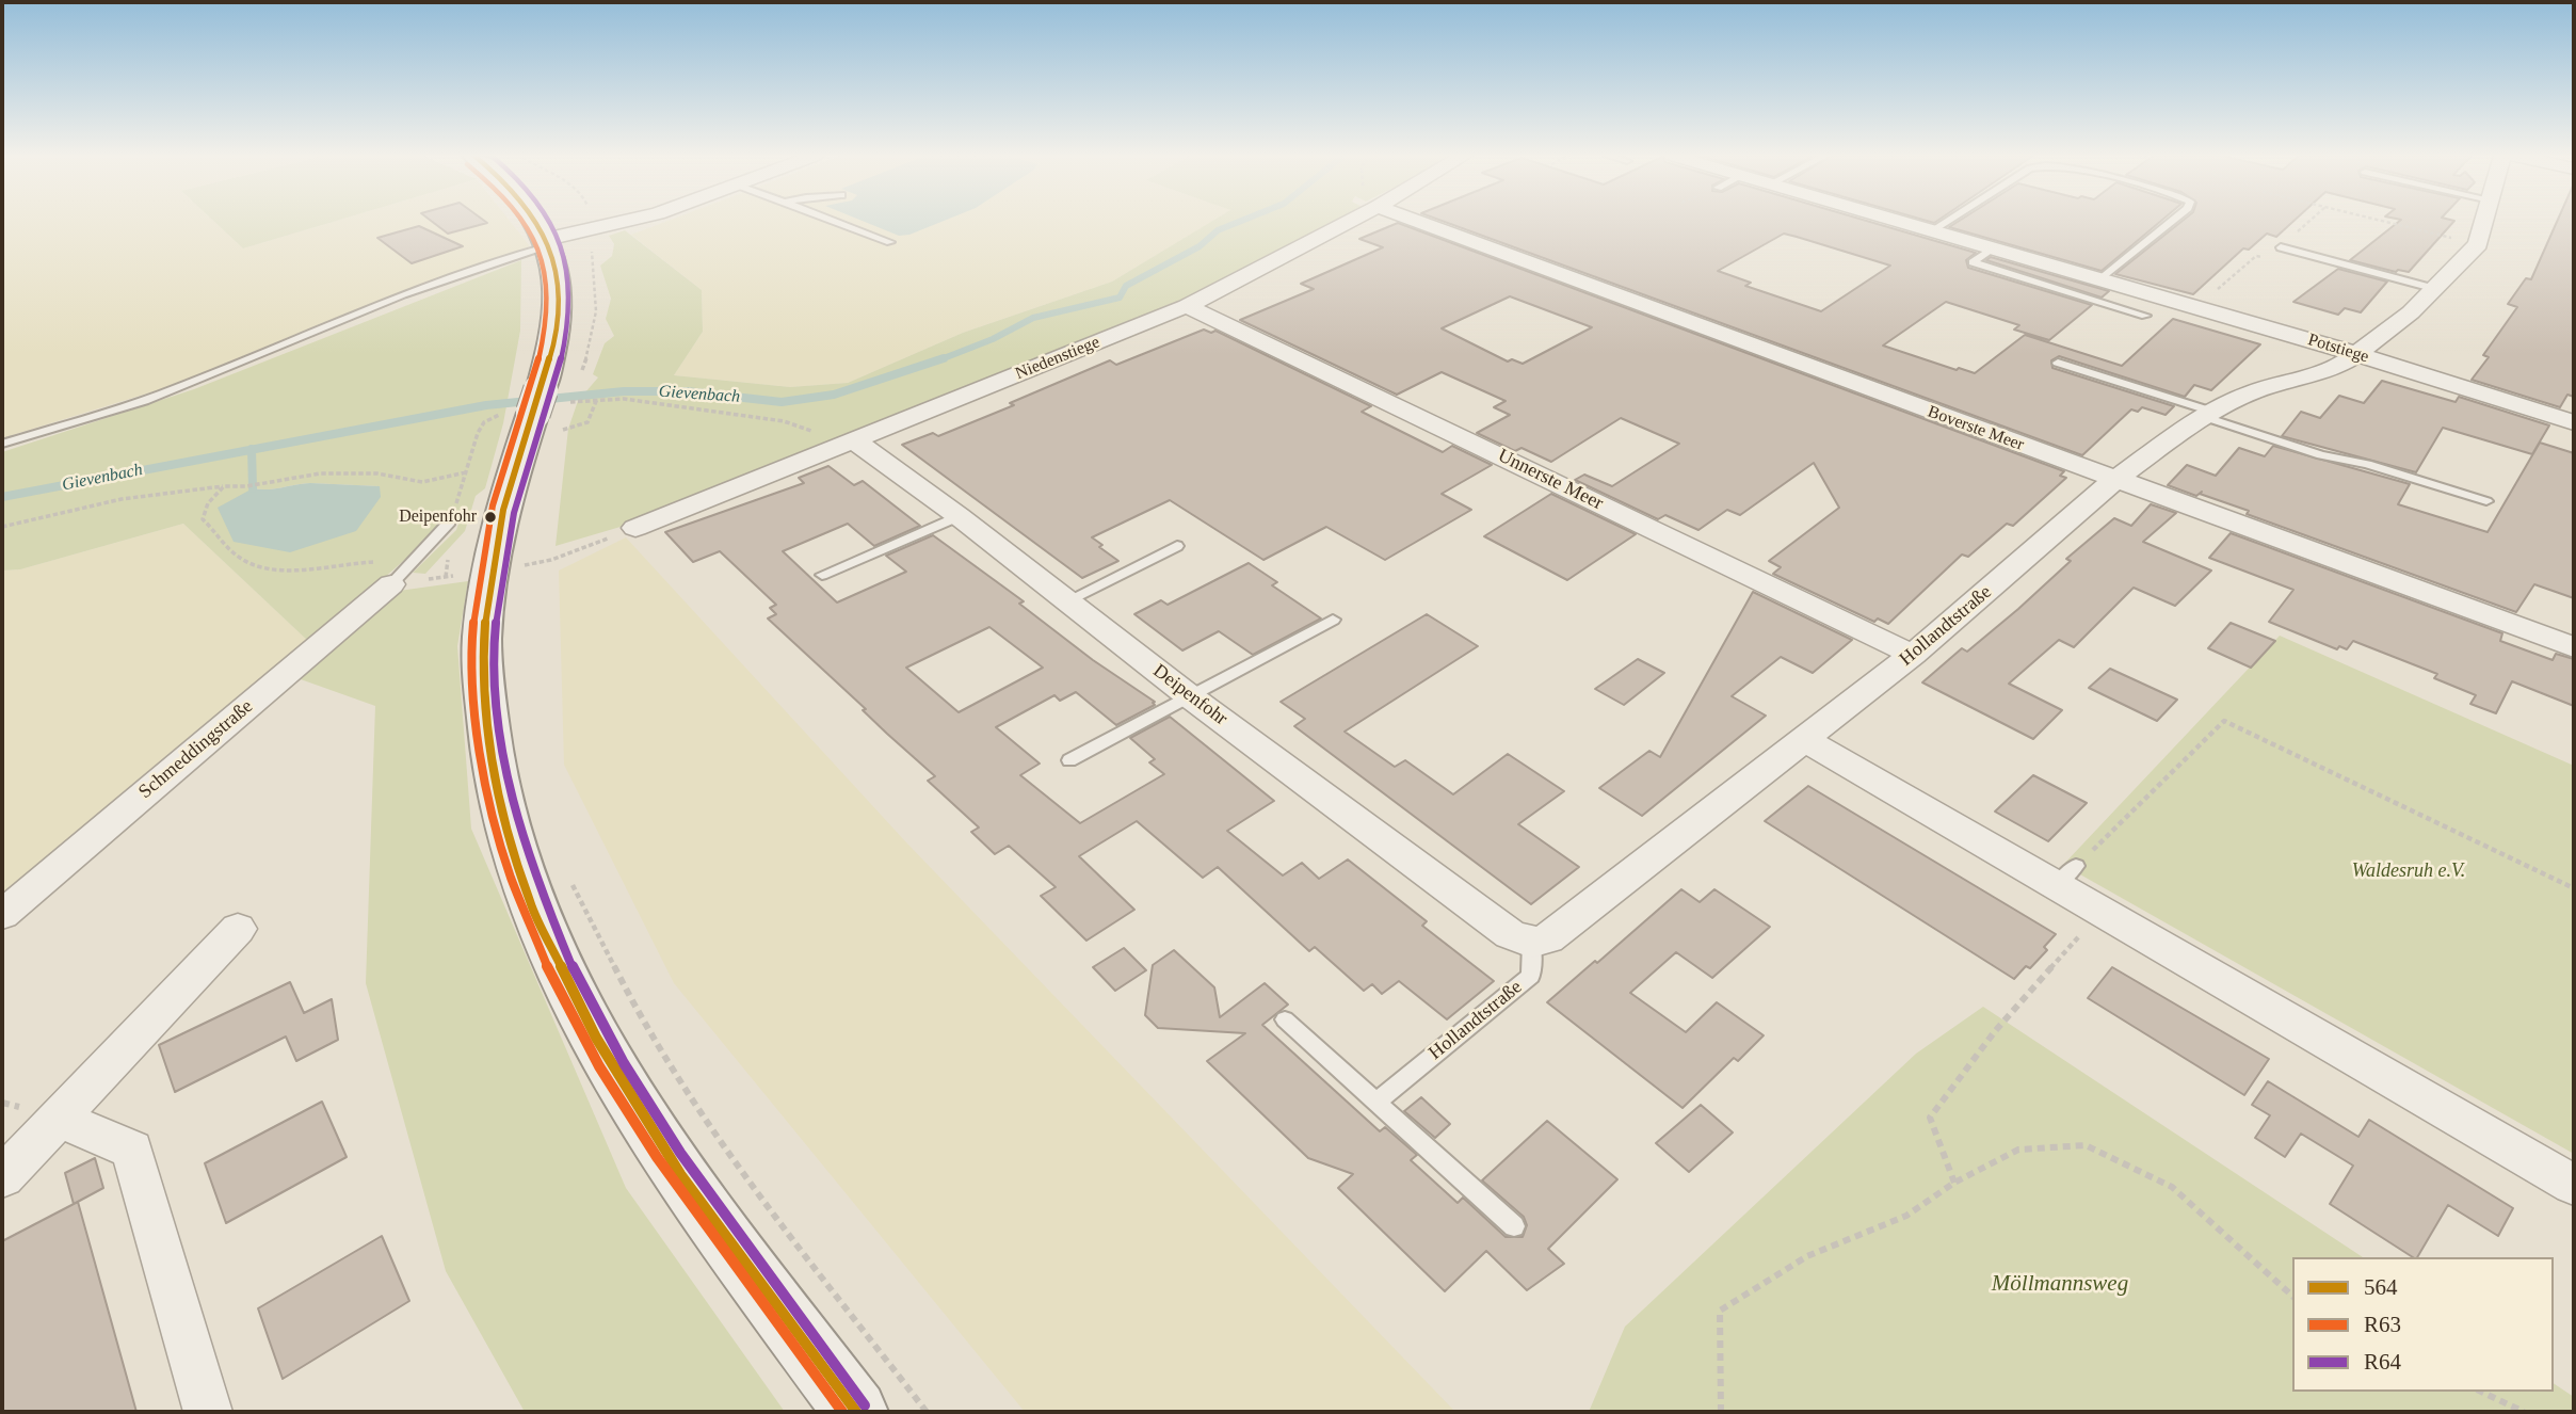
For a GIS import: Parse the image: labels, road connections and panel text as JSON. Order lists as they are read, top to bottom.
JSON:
{
  "streets": {
    "street": [
      "Potstiege",
      "Niedenstiege",
      "Boverste Meer",
      "Unnerste Meer",
      "Hollandtstraße",
      "Deipenfohr",
      "Schmeddingstraße"
    ]
  },
  "crossings": [
    ["Potstiege", "Hollandtstraße"],
    ["Niedenstiege", "Unnerste Meer"],
    ["Niedenstiege", "Deipenfohr"],
    ["Boverste Meer", "Hollandtstraße"],
    ["Unnerste Meer", "Hollandtstraße"],
    ["Hollandtstraße", "Deipenfohr"]
  ],
  "water": ["Gievenbach"],
  "parks": ["Waldesruh e.V.", "Möllmannsweg"],
  "places": ["Deipenfohr"],
  "lines": ["transit line 564", "transit line R63", "transit line R64"],
  "legend": ["564", "R63", "R64"]
}
